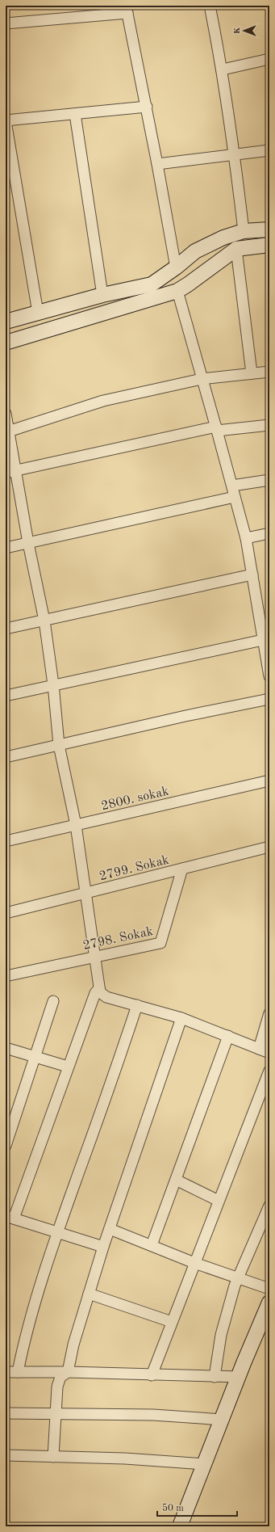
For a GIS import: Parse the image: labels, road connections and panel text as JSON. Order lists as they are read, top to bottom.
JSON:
{
  "streets": {
    "street": ["2800. sokak", "2799. Sokak", "2798. Sokak"]
  },
  "crossings": [
    ["2799. Sokak", "2798. Sokak"]
  ],
  "scale_bar": "50 m",
  "north": "left"
}
